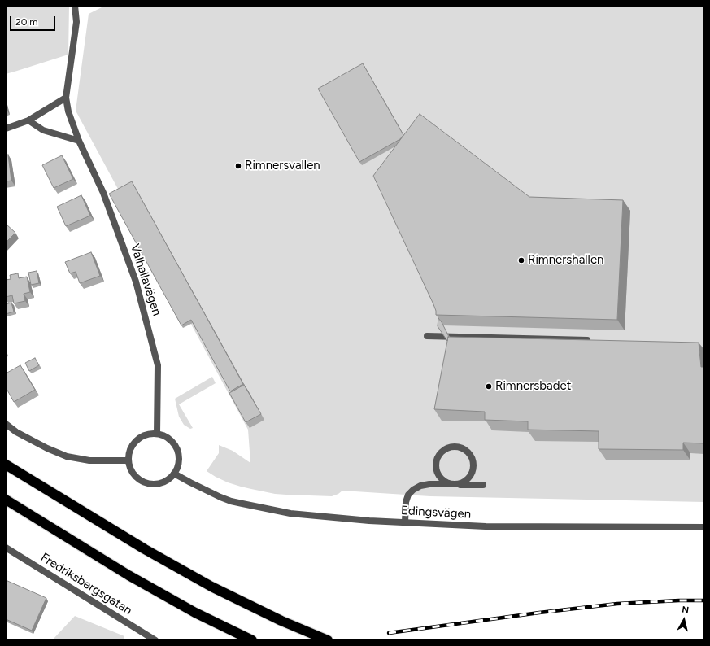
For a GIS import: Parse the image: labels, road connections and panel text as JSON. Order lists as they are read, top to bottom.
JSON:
{
  "streets": {
    "street": ["Valhallavägen", "Edingsvägen", "Fredriksbergsgatan"]
  },
  "crossings": [
    ["Valhallavägen", "Edingsvägen"]
  ],
  "places": ["Rimnersvallen", "Rimnershallen", "Rimnersbadet"],
  "scale_bar": "20 m",
  "north": "top"
}
